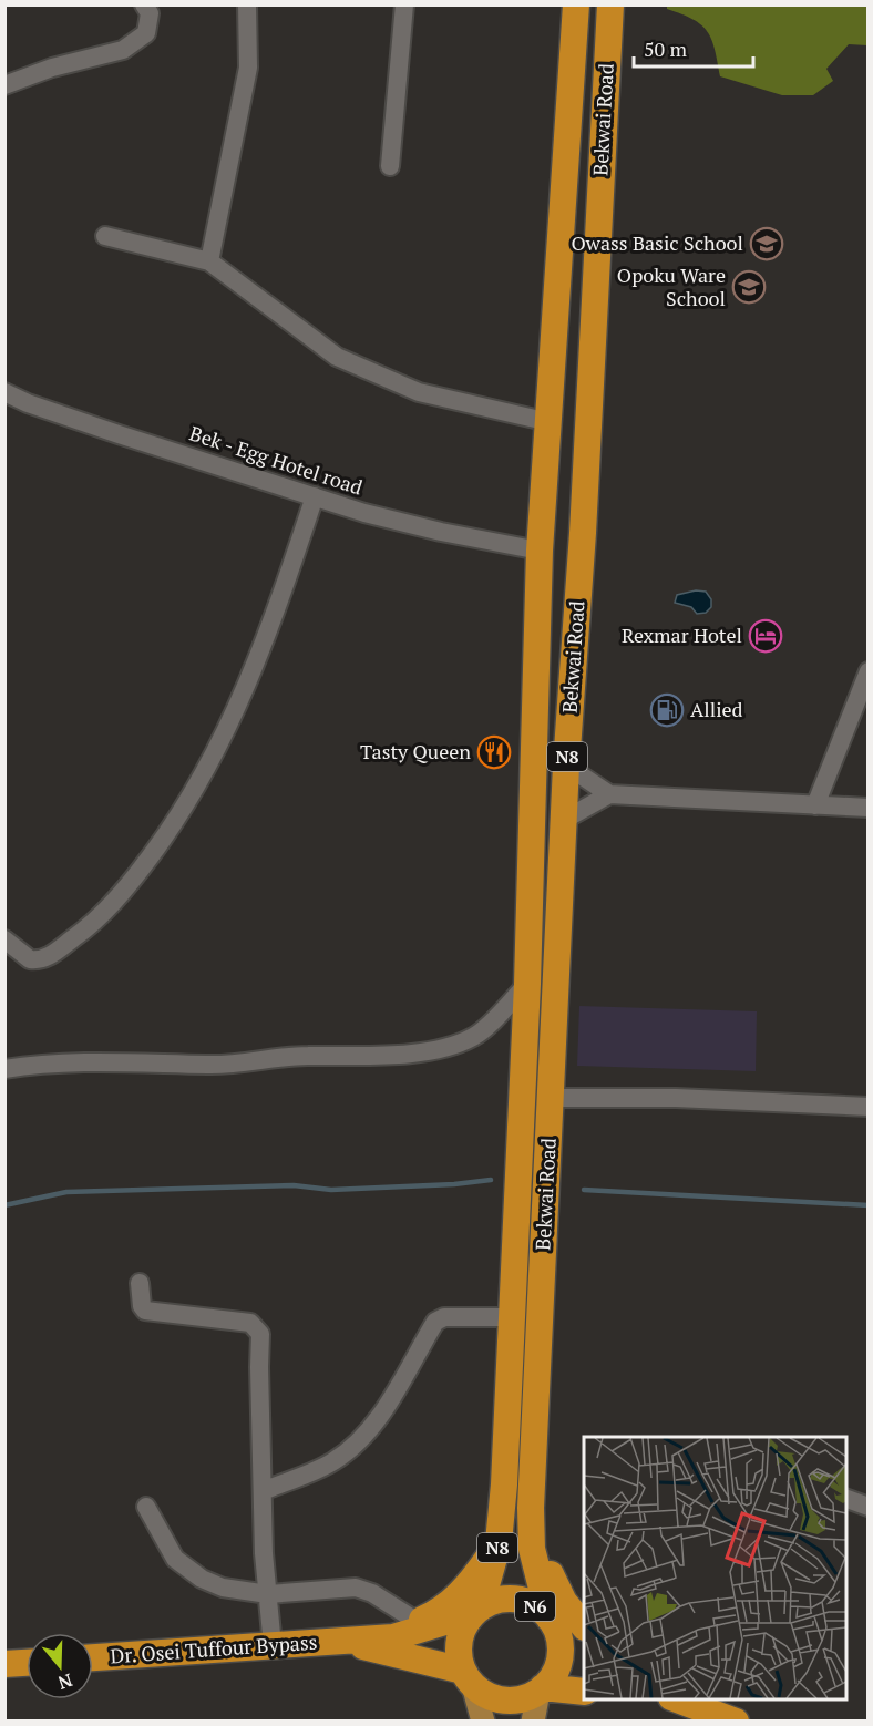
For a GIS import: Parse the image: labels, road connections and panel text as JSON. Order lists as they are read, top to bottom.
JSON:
{
  "streets": {
    "highway": [
      "Bekwai Road",
      "N8",
      "N6",
      "Dr. Osei Tuffour Bypass"
    ],
    "street": ["Bek - Egg Hotel road"]
  },
  "crossings": [
    ["Bekwai Road", "Bek - Egg Hotel road"],
    ["Bekwai Road", "N8"],
    ["N8", "N6"],
    ["N8", "Dr. Osei Tuffour Bypass"],
    ["N6", "Dr. Osei Tuffour Bypass"]
  ],
  "places": {
    "school or university": ["Owass Basic School", "Opoku Ware School"],
    "hotel": ["Rexmar Hotel"],
    "fuel station": ["Allied"],
    "restaurant": ["Tasty Queen"]
  },
  "scale_bar": "50 m",
  "north": "bottom"
}
